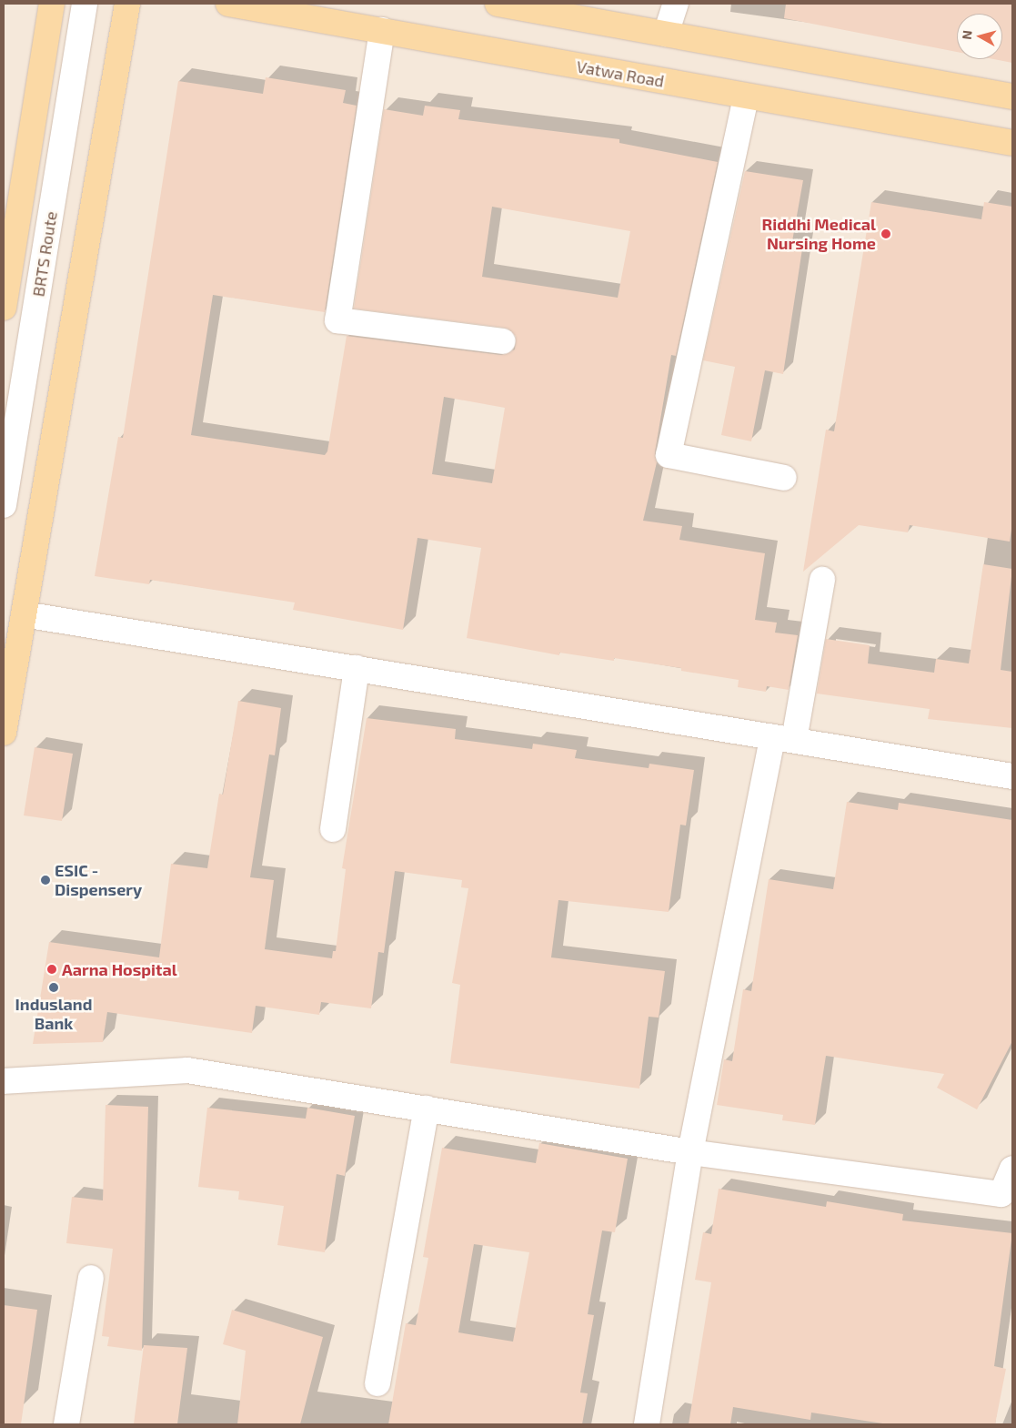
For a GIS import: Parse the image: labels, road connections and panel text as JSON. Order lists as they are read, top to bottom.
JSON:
{
  "streets": {
    "main road": ["Vatwa Road"],
    "street": ["BRTS Route"]
  },
  "places": [
    "Riddhi Medical Nursing Home",
    "ESIC - Dispensery",
    "Aarna Hospital",
    "Indusland Bank"
  ],
  "north": "left"
}
